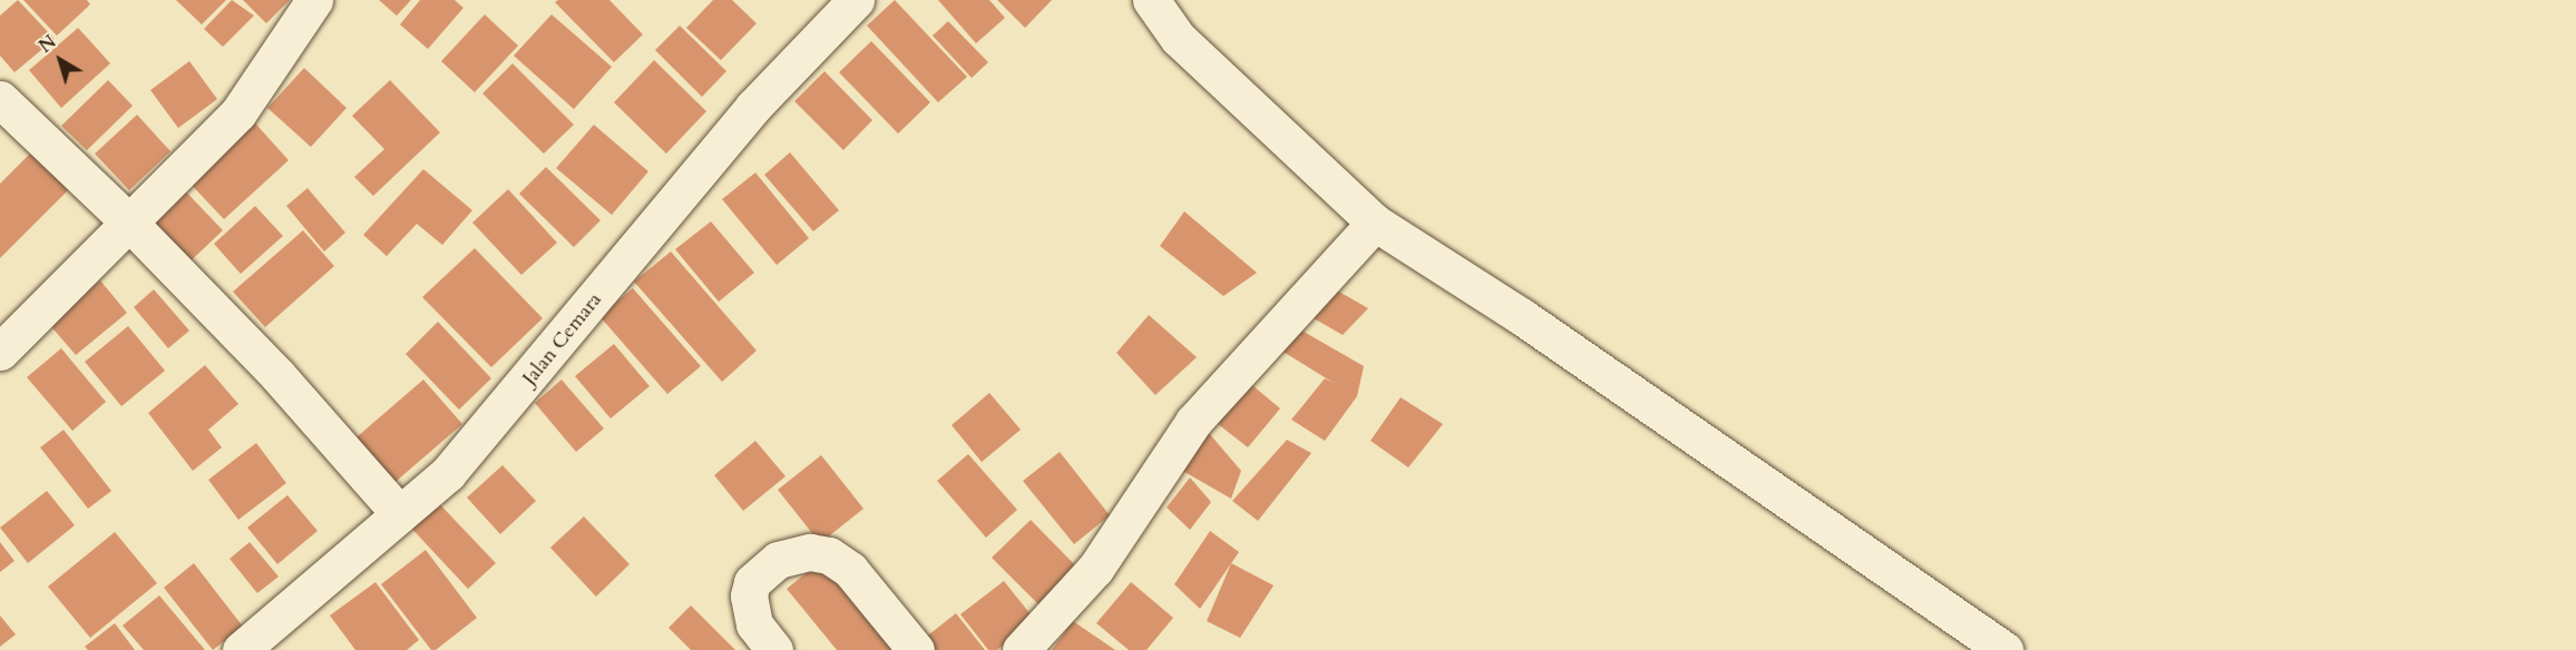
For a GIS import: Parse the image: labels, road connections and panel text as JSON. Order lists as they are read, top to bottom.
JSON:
{
  "streets": {
    "street": ["Jalan Cemara"]
  },
  "north": "top left"
}
